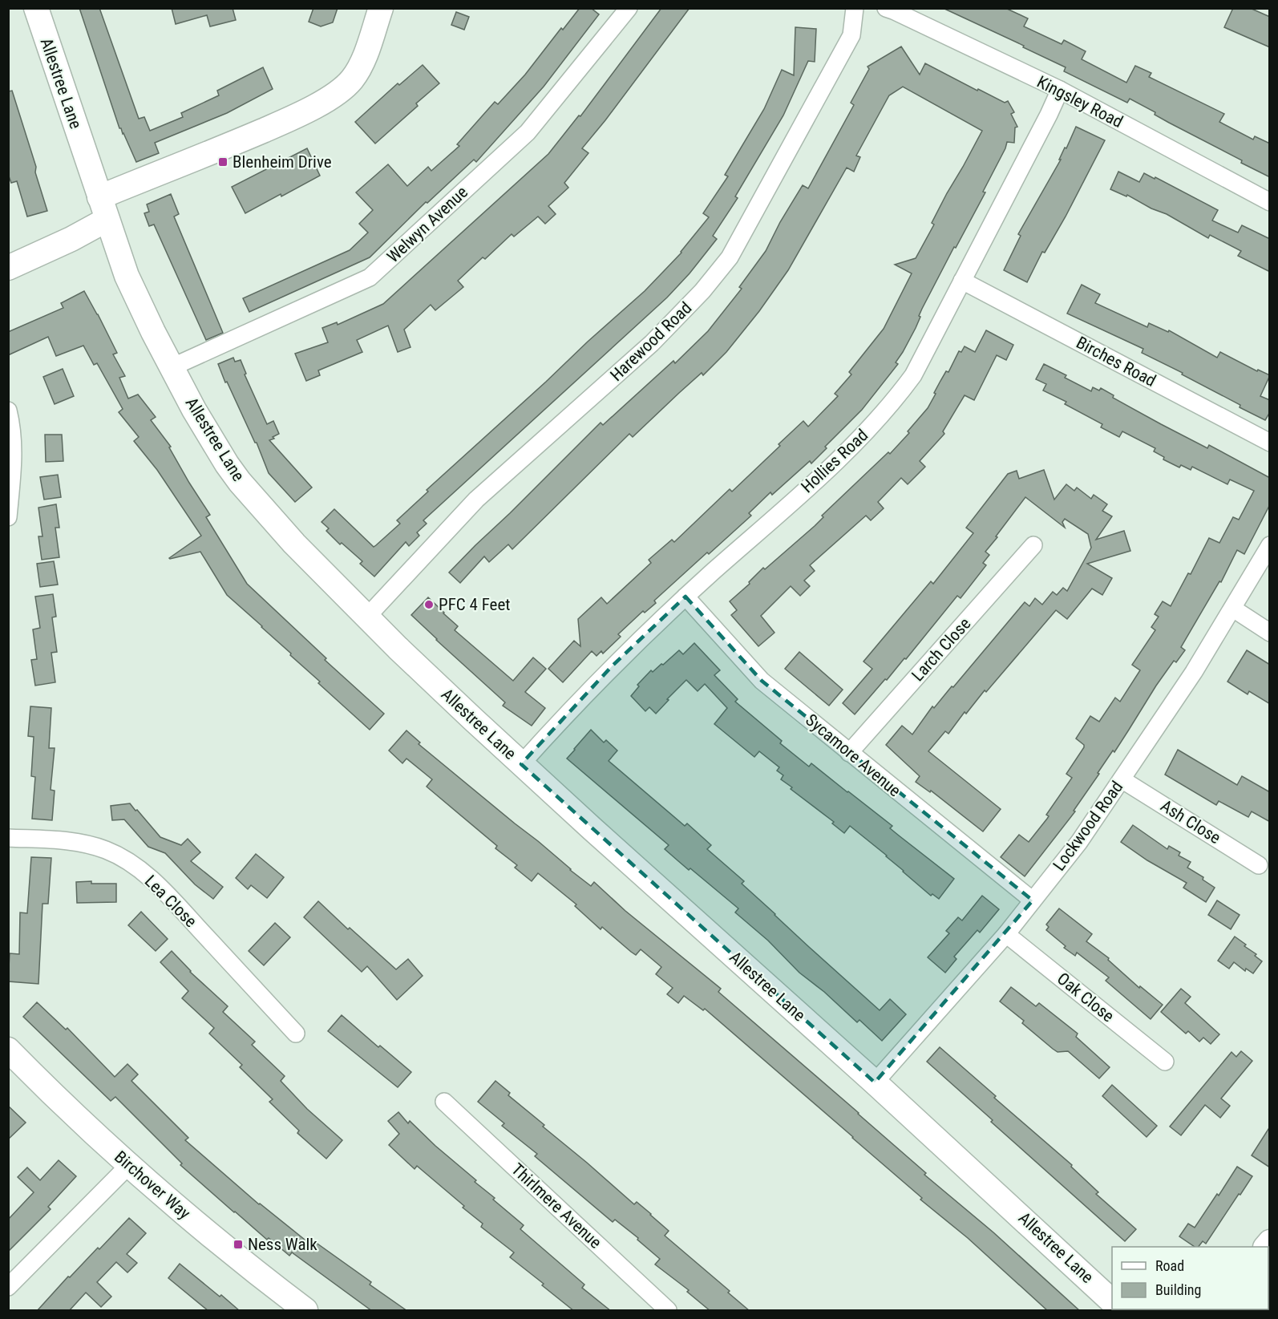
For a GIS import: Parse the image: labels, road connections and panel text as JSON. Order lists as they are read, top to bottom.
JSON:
{
  "streets": {
    "street": [
      "Allestree Lane",
      "Kingsley Road",
      "Welwyn Avenue",
      "Harewood Road",
      "Birches Road",
      "Hollies Road",
      "Larch Close",
      "Sycamore Avenue",
      "Ash Close",
      "Lockwood Road",
      "Lea Close",
      "Oak Close",
      "Birchover Way",
      "Thirlmere Avenue"
    ]
  },
  "crossings": [
    ["Allestree Lane", "Welwyn Avenue"],
    ["Allestree Lane", "Harewood Road"],
    ["Allestree Lane", "Hollies Road"],
    ["Allestree Lane", "Lockwood Road"],
    ["Kingsley Road", "Hollies Road"],
    ["Birches Road", "Hollies Road"],
    ["Hollies Road", "Sycamore Avenue"],
    ["Larch Close", "Sycamore Avenue"],
    ["Sycamore Avenue", "Lockwood Road"],
    ["Ash Close", "Lockwood Road"],
    ["Lockwood Road", "Oak Close"]
  ],
  "places": {
    "transit": ["Blenheim Drive", "Ness Walk"],
    "other": ["PFC 4 Feet"]
  },
  "legend": ["Road", "Building"]
}
